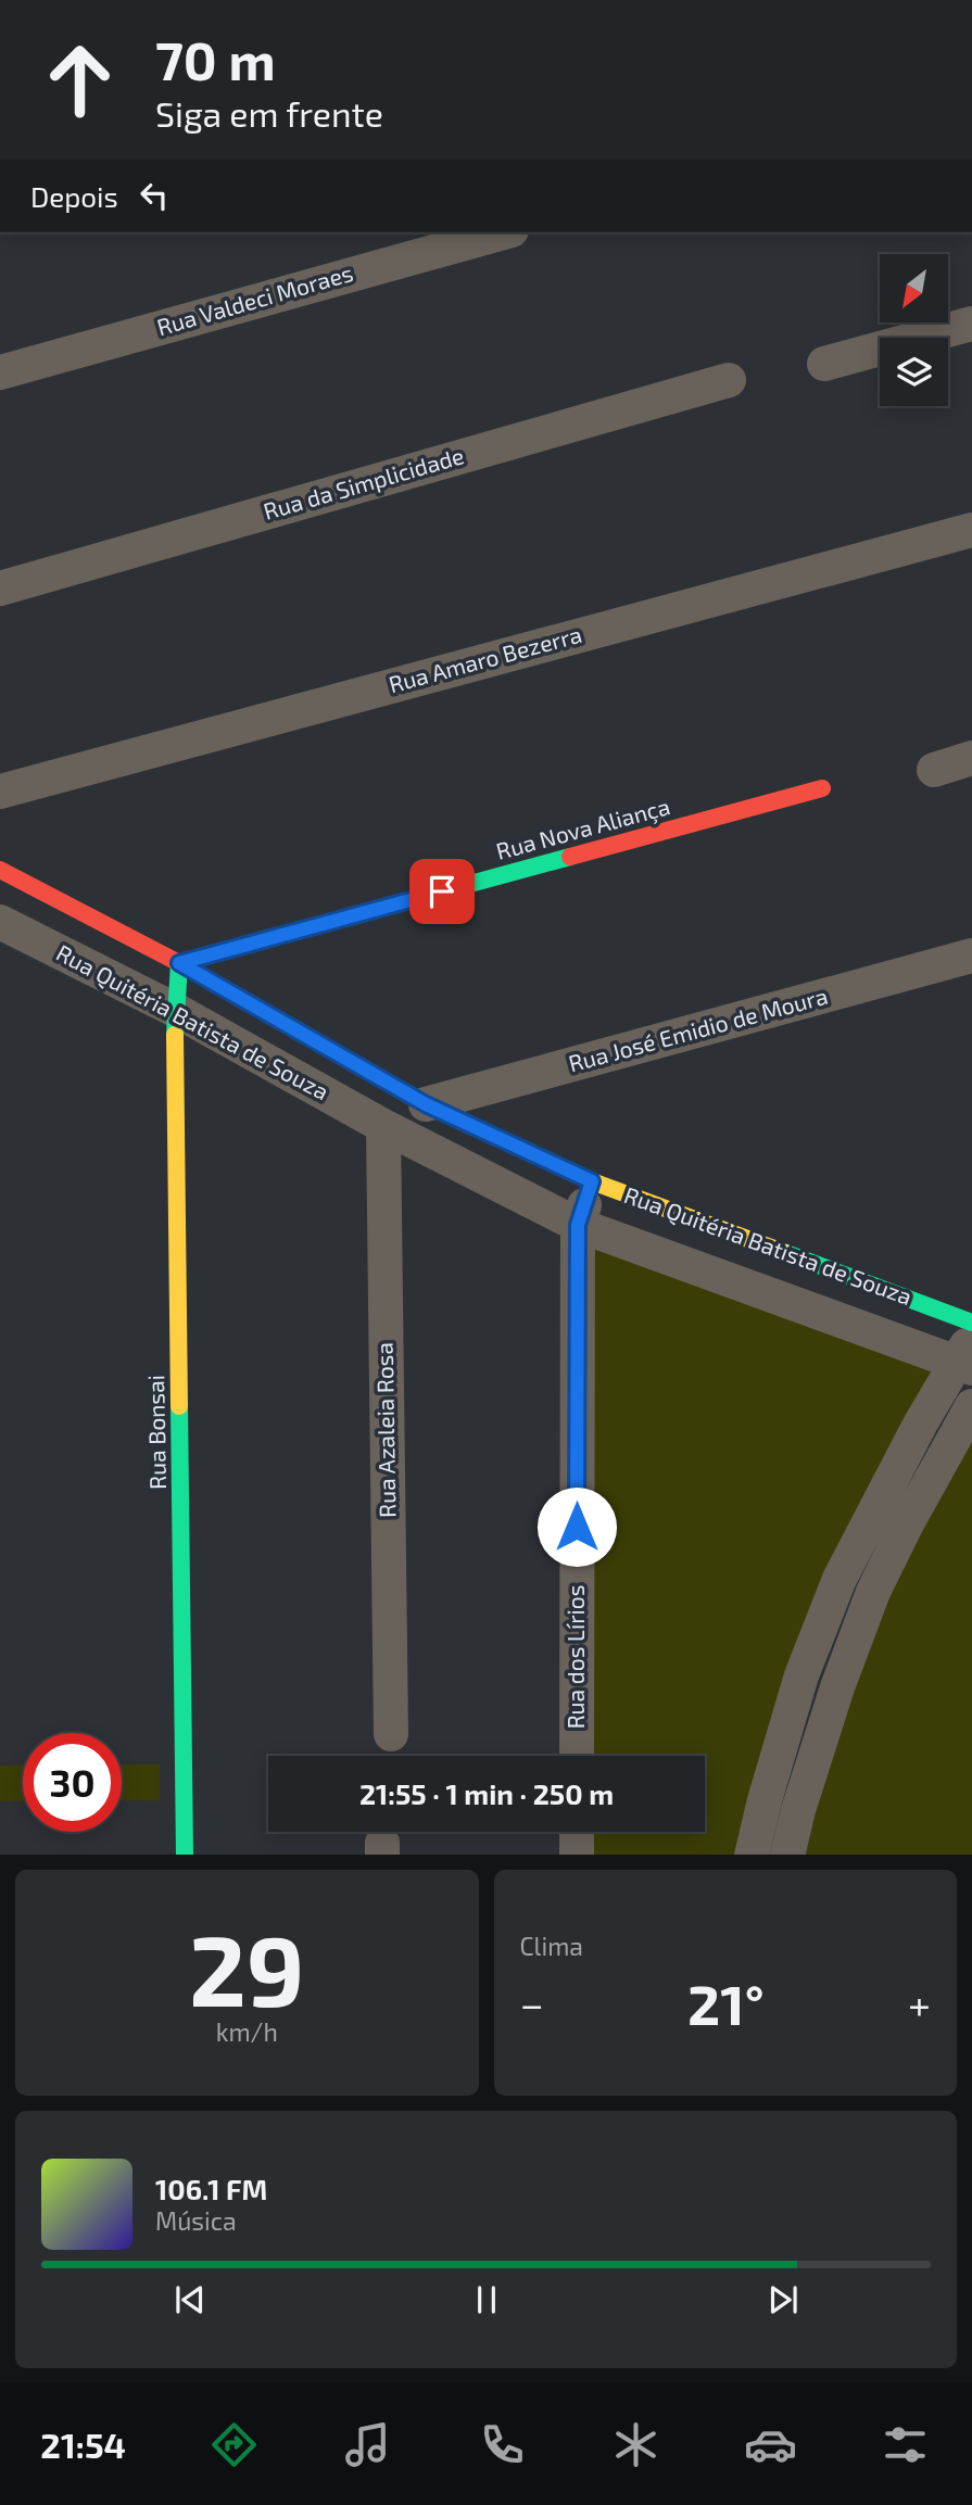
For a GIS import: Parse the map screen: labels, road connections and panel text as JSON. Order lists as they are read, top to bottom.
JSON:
{
  "streets": {
    "street": [
      "Rua Valdeci Moraes",
      "Rua da Simplicidade",
      "Rua Amaro Bezerra",
      "Rua Nova Aliança",
      "Rua Quitéria Batista de Souza",
      "Rua José Emidio de Moura",
      "Rua Azaleia Rosa",
      "Rua Bonsai",
      "Rua dos Lírios"
    ]
  },
  "crossings": [
    ["Rua Nova Aliança", "Rua Quitéria Batista de Souza"],
    ["Rua Nova Aliança", "Rua Bonsai"],
    ["Rua Quitéria Batista de Souza", "Rua José Emidio de Moura"],
    ["Rua Quitéria Batista de Souza", "Rua Azaleia Rosa"],
    ["Rua Quitéria Batista de Souza", "Rua Bonsai"],
    ["Rua Quitéria Batista de Souza", "Rua dos Lírios"]
  ],
  "north": "bottom left",
  "page": {
    "turn": ["70 m", "Siga em frente"],
    "then": "Depois",
    "limit": "30",
    "trip": "21:55 · 1 min · 250 m",
    "tile": [
      ["29", "km/h"],
      "Clima"
    ],
    "heat": ["−", "21°", "+"],
    "song": ["106.1 FM", "Música"],
    "tabs": "21:54"
  }
}
